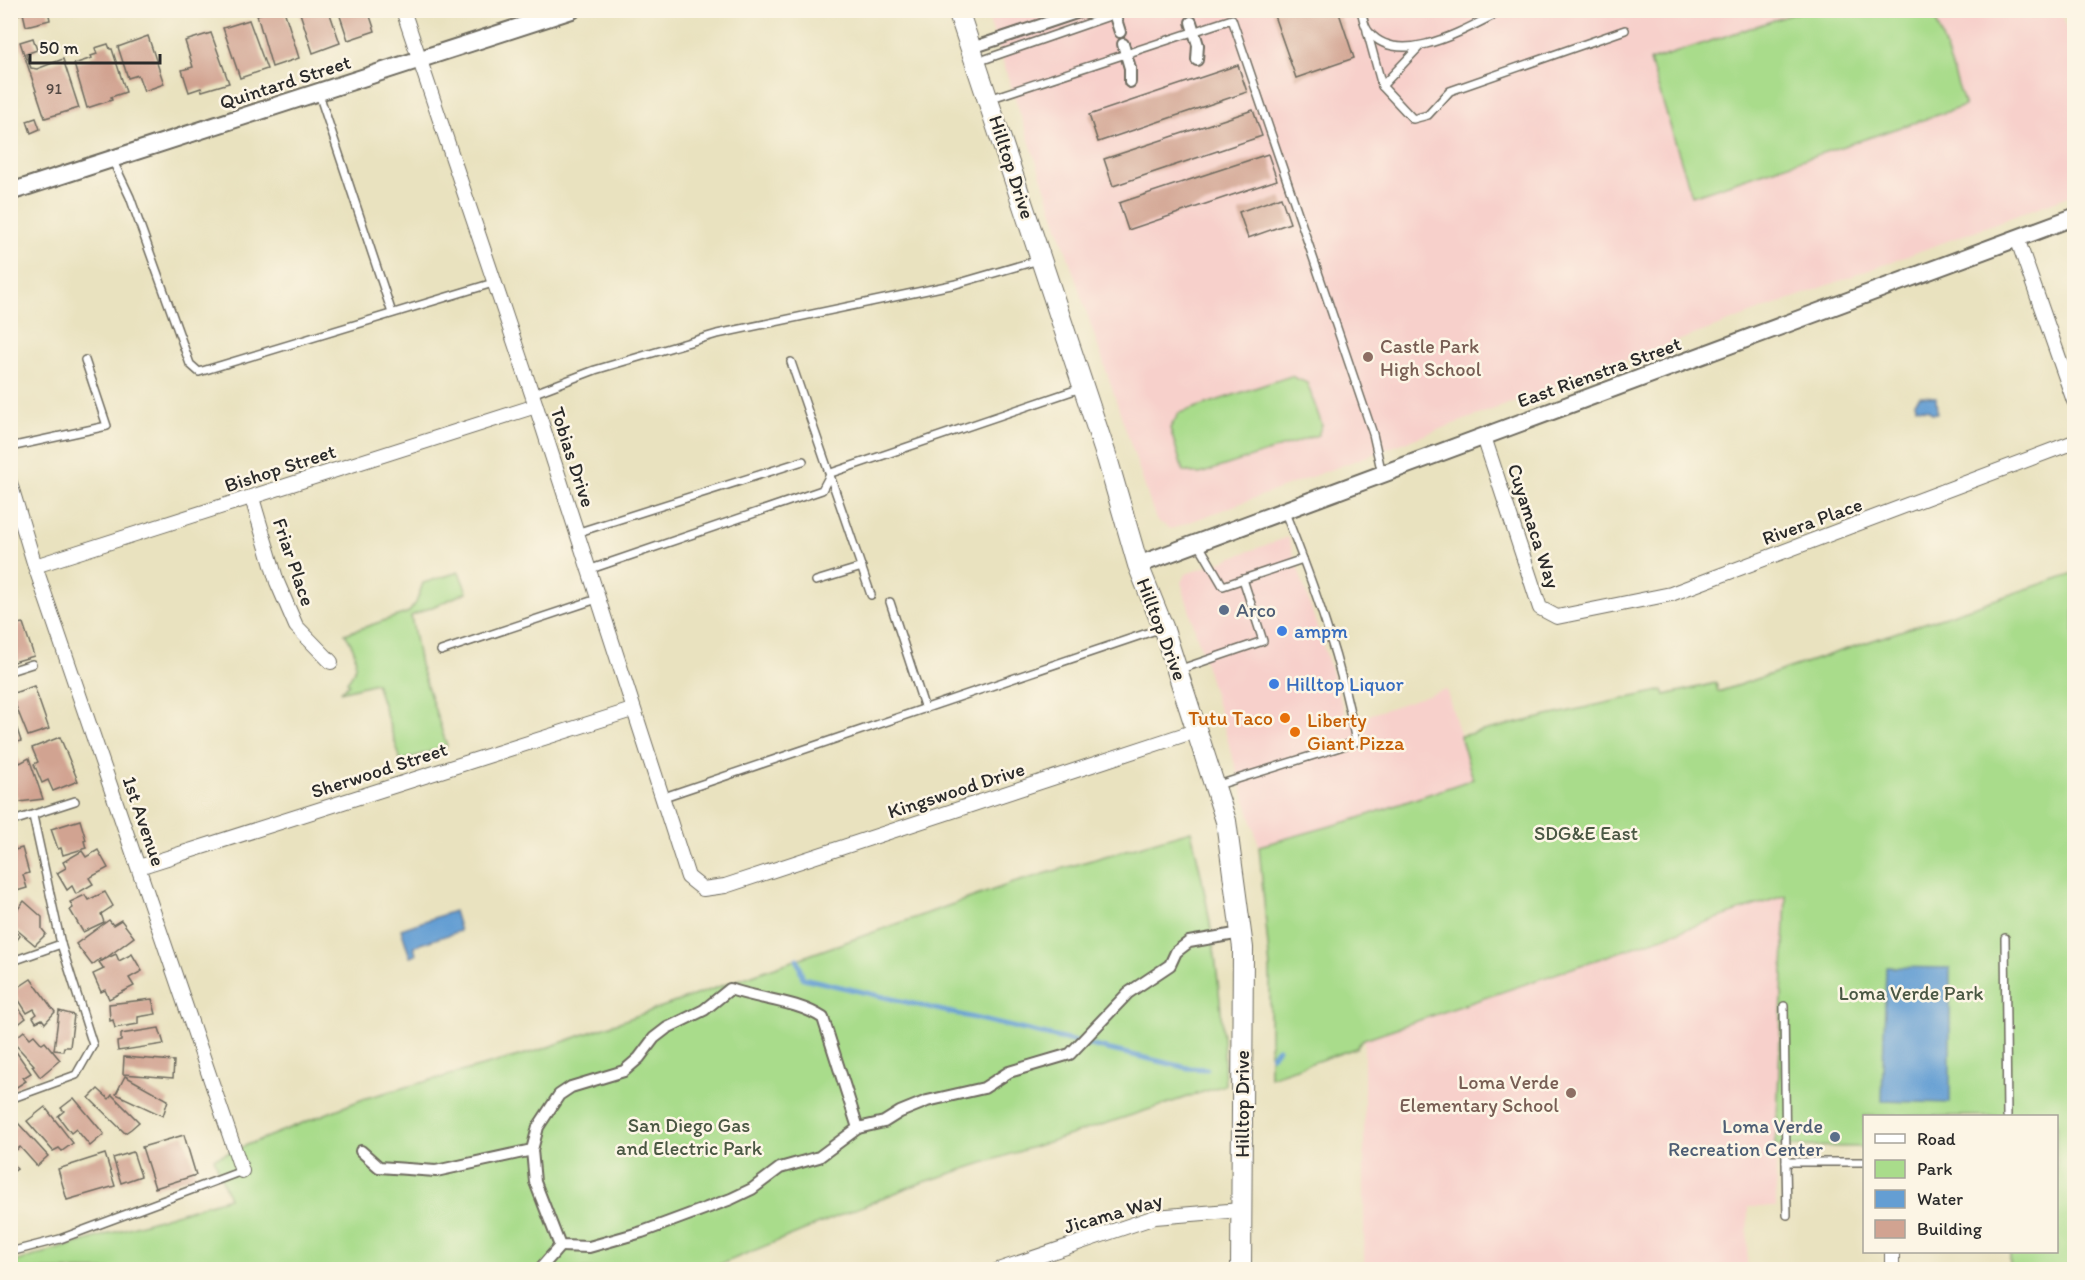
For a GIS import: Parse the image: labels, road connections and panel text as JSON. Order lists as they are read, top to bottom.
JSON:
{
  "streets": {
    "main road": ["Hilltop Drive"],
    "street": [
      "Quintard Street",
      "East Rienstra Street",
      "Tobias Drive",
      "Bishop Street",
      "Rivera Place",
      "Cuyamaca Way",
      "Friar Place",
      "Sherwood Street",
      "Kingswood Drive",
      "1st Avenue",
      "Jicama Way"
    ]
  },
  "crossings": [
    ["Quintard Street", "Tobias Drive"],
    ["Hilltop Drive", "East Rienstra Street"],
    ["Hilltop Drive", "Kingswood Drive"],
    ["Hilltop Drive", "Jicama Way"],
    ["East Rienstra Street", "Cuyamaca Way"],
    ["Tobias Drive", "Bishop Street"],
    ["Tobias Drive", "Sherwood Street"],
    ["Tobias Drive", "Kingswood Drive"],
    ["Bishop Street", "Friar Place"],
    ["Bishop Street", "1st Avenue"],
    ["Rivera Place", "Cuyamaca Way"],
    ["Sherwood Street", "1st Avenue"]
  ],
  "parks": ["SDG&E East", "Loma Verde Park", "San Diego Gas and Electric Park"],
  "places": [
    "Castle Park High School",
    "Arco",
    "ampm",
    "Hilltop Liquor",
    "Tutu Taco",
    "Liberty Giant Pizza",
    "Loma Verde Elementary School",
    "Loma Verde Recreation Center"
  ],
  "house_numbers": ["91"],
  "legend": [
    "Road",
    "Park",
    "Water",
    "Building"
  ],
  "scale_bar": "50 m"
}
